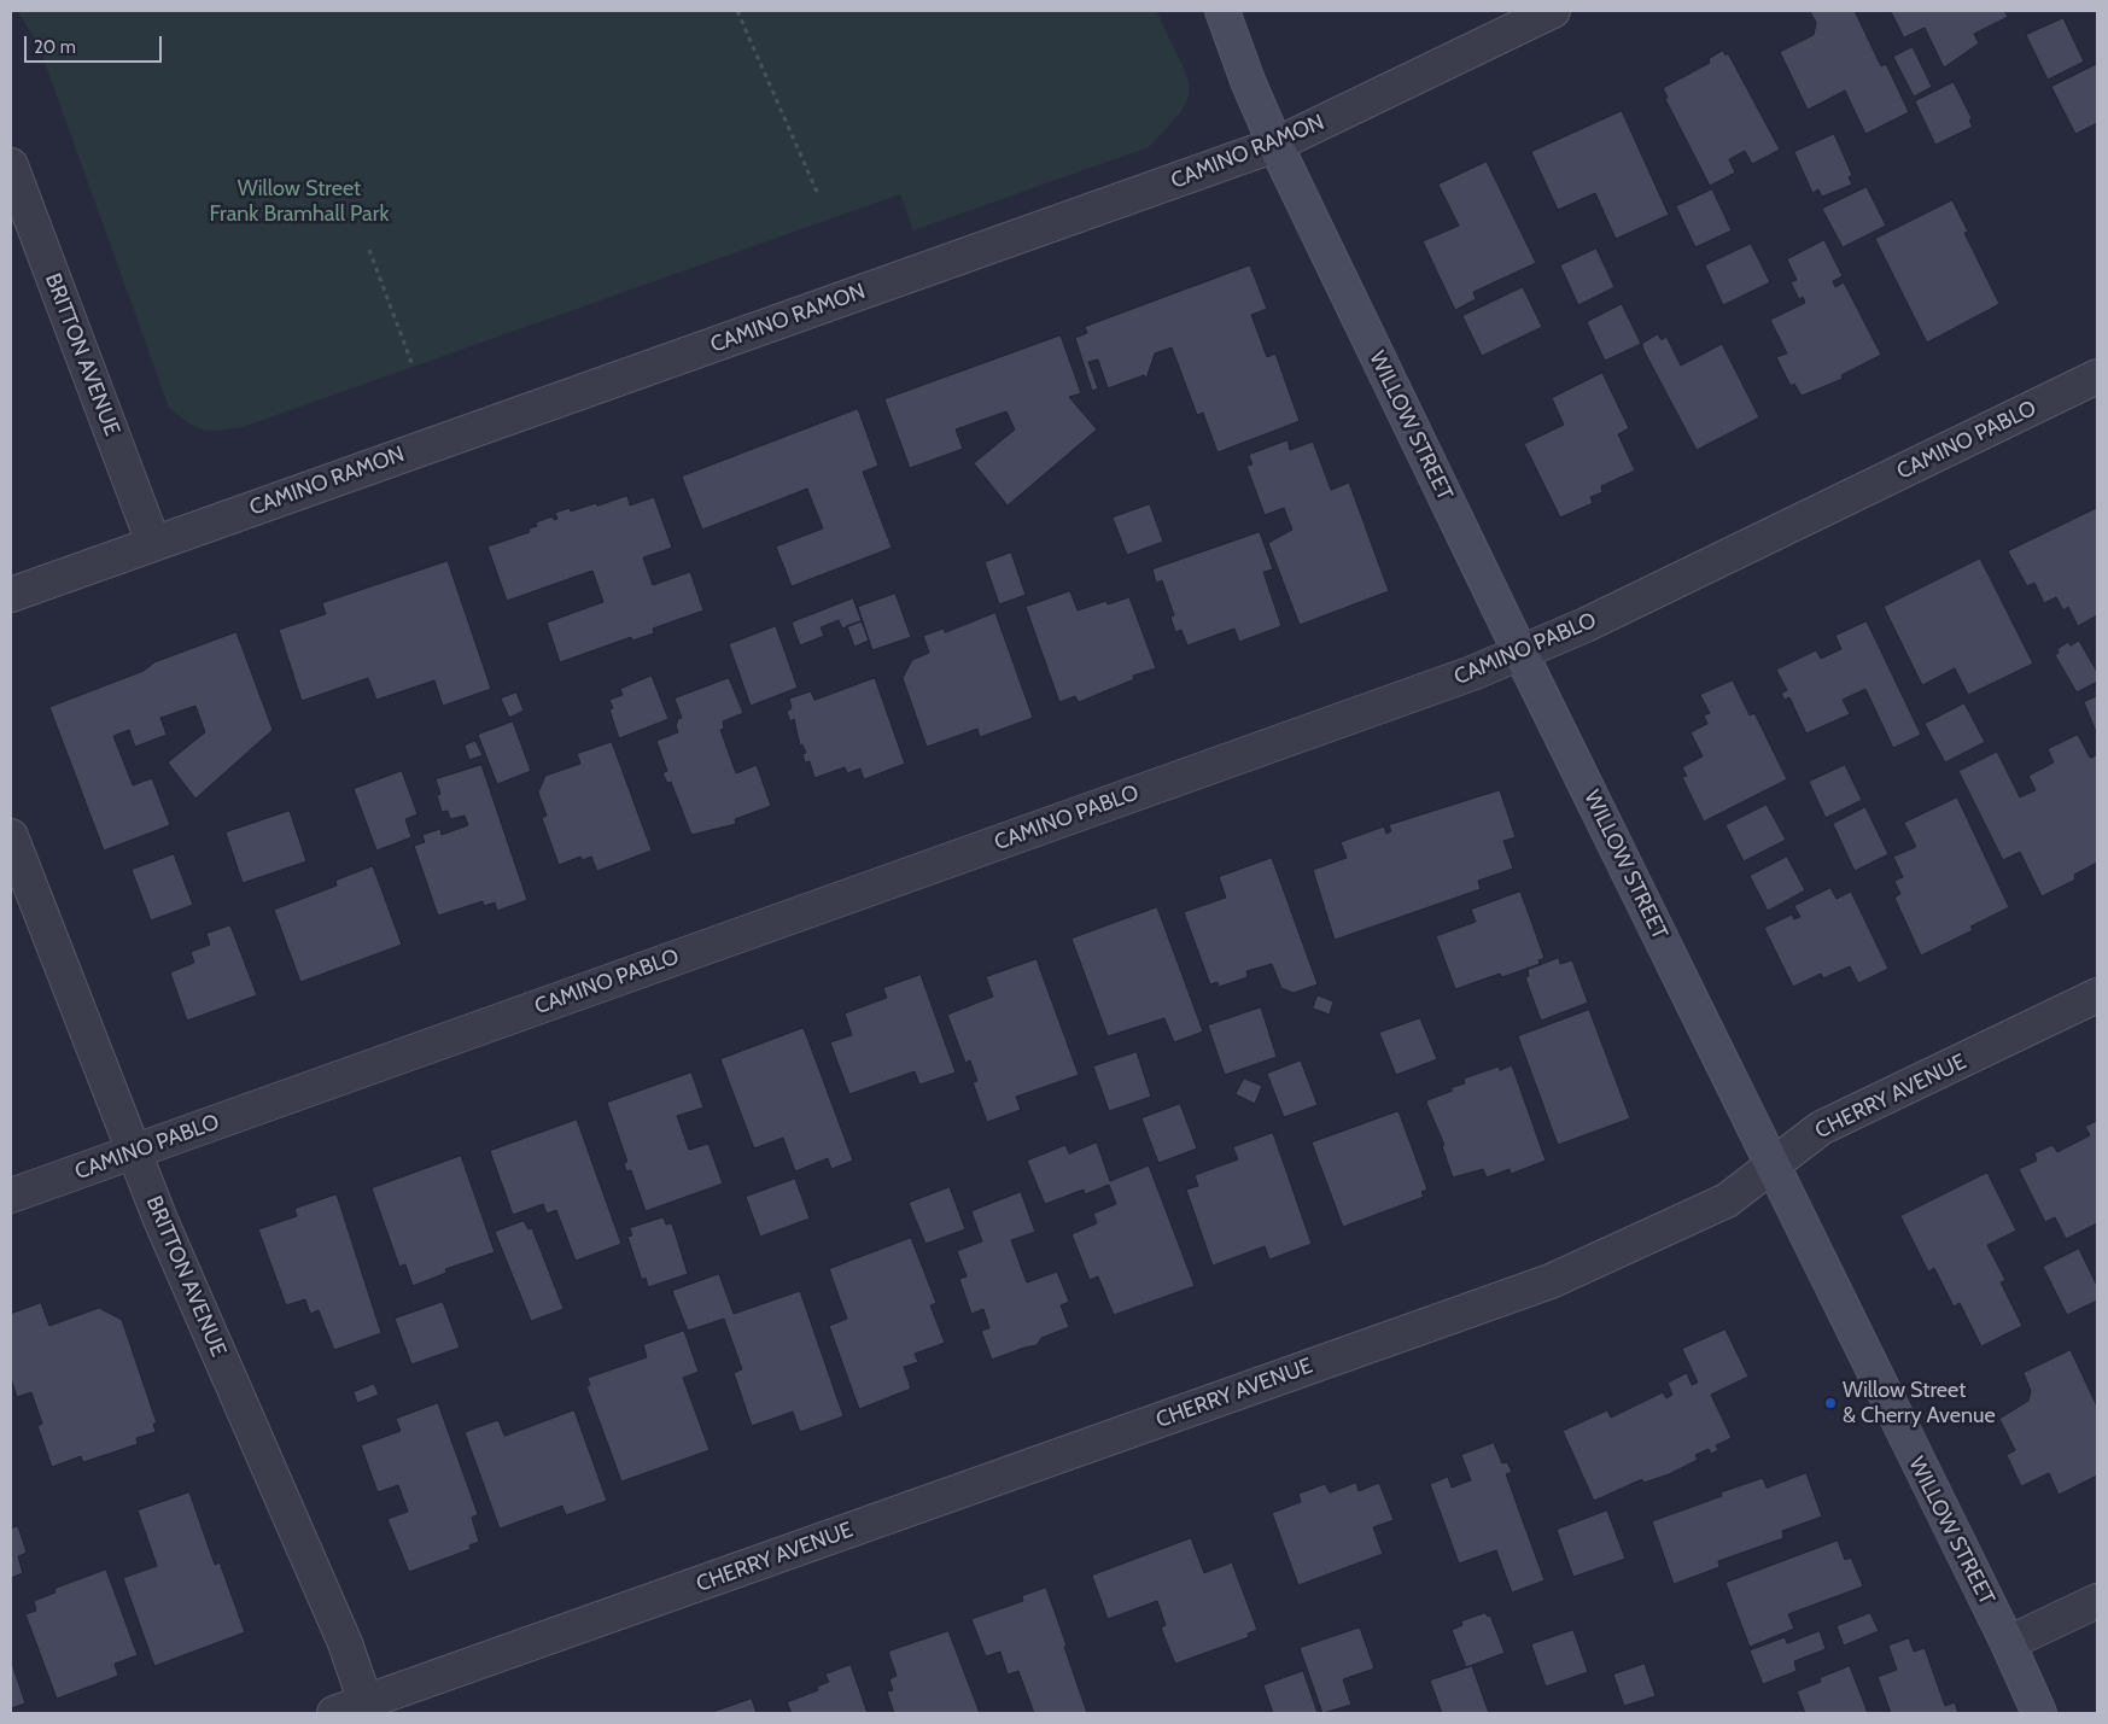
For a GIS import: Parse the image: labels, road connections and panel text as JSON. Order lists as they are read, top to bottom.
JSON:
{
  "streets": {
    "main road": ["WILLOW STREET"],
    "street": [
      "CAMINO RAMON",
      "BRITTON AVENUE",
      "CAMINO PABLO",
      "CHERRY AVENUE"
    ]
  },
  "crossings": [
    ["CAMINO RAMON", "BRITTON AVENUE"],
    ["CAMINO RAMON", "WILLOW STREET"],
    ["BRITTON AVENUE", "CAMINO PABLO"],
    ["BRITTON AVENUE", "CHERRY AVENUE"],
    ["WILLOW STREET", "CAMINO PABLO"],
    ["WILLOW STREET", "CHERRY AVENUE"]
  ],
  "parks": ["Willow Street Frank Bramhall Park"],
  "places": ["Willow Street & Cherry Avenue"],
  "scale_bar": "20 m"
}
